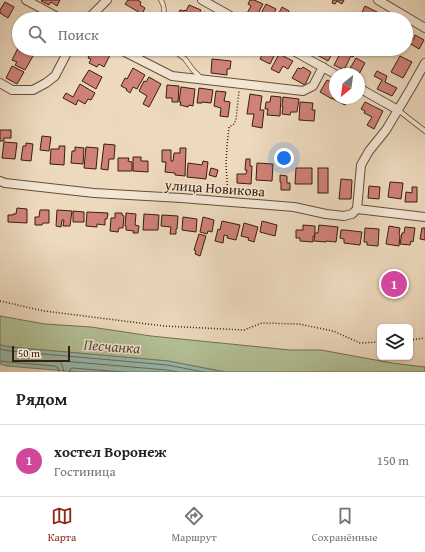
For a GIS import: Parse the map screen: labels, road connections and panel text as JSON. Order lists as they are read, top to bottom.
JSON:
{
  "streets": {
    "street": ["улица Новикова"]
  },
  "water": ["Песчанка"],
  "scale_bar": "50 m",
  "north": "bottom left",
  "page": {
    "search": "Поиск",
    "pins": "1",
    "scale": "50 m",
    "heading": "Рядом",
    "list": [
      {
        "mark": "1",
        "name": "хостел Воронеж",
        "note": "Гостиница",
        "value": "150 m"
      }
    ],
    "nav": ["Карта", "Маршрут", "Сохранённые"]
  }
}
